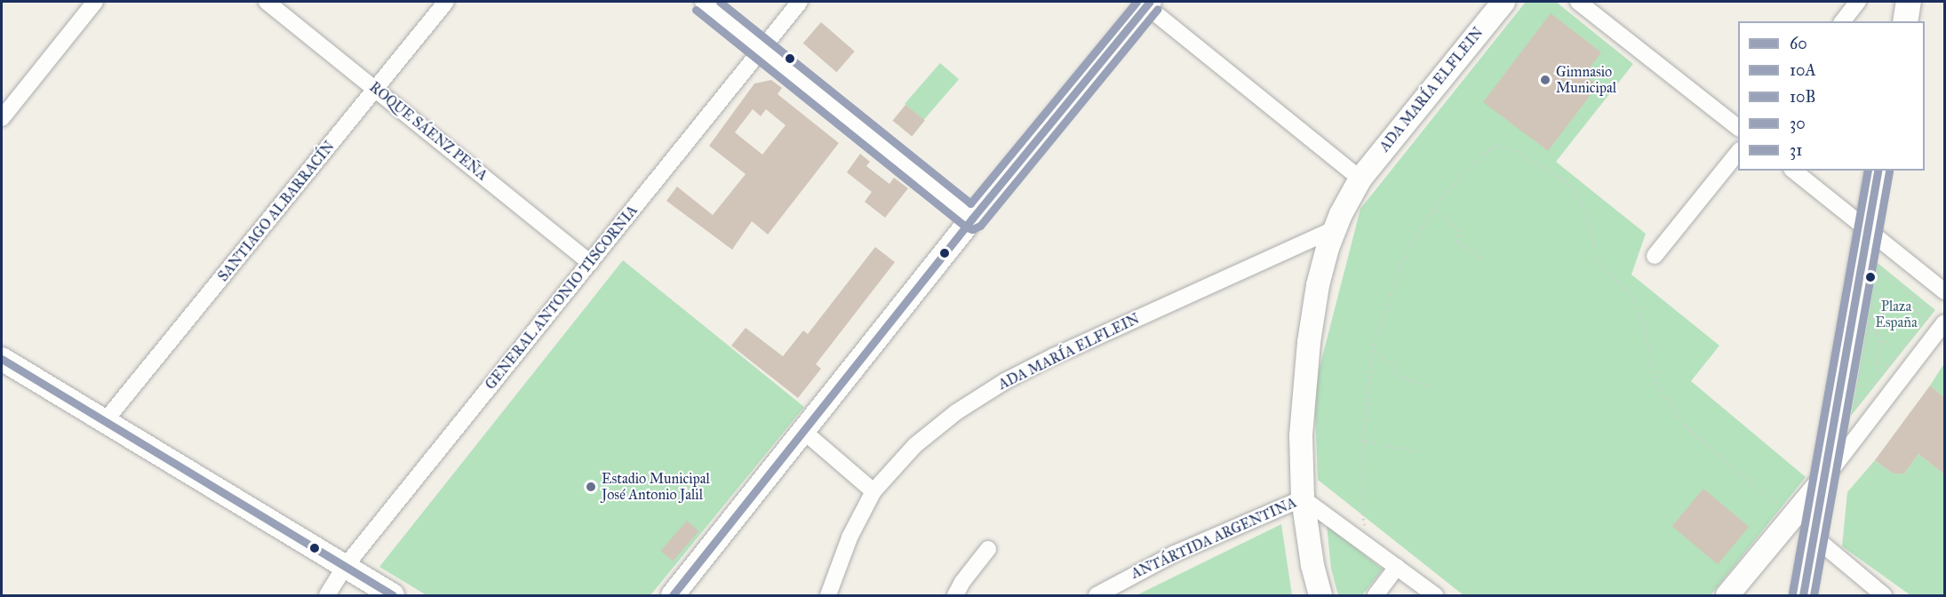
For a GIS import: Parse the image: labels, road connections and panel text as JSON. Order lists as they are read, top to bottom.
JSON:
{
  "streets": {
    "street": [
      "ADA MARÍA ELFLEIN",
      "ROQUE SÁENZ PEÑA",
      "SANTIAGO ALBARRACÍN",
      "GENERAL ANTONIO TISCORNIA",
      "ANTÁRTIDA ARGENTINA"
    ]
  },
  "crossings": [
    ["ADA MARÍA ELFLEIN", "ANTÁRTIDA ARGENTINA"],
    ["ROQUE SÁENZ PEÑA", "SANTIAGO ALBARRACÍN"],
    ["ROQUE SÁENZ PEÑA", "GENERAL ANTONIO TISCORNIA"]
  ],
  "parks": ["Plaza España"],
  "places": ["Gimnasio Municipal", "Estadio Municipal José Antonio Jalil"],
  "lines": [
    "transit line 60",
    "transit line 31",
    "transit line 30",
    "transit line 10A",
    "transit line 10B"
  ],
  "legend": [
    "60",
    "10A",
    "10B",
    "30",
    "31"
  ]
}
